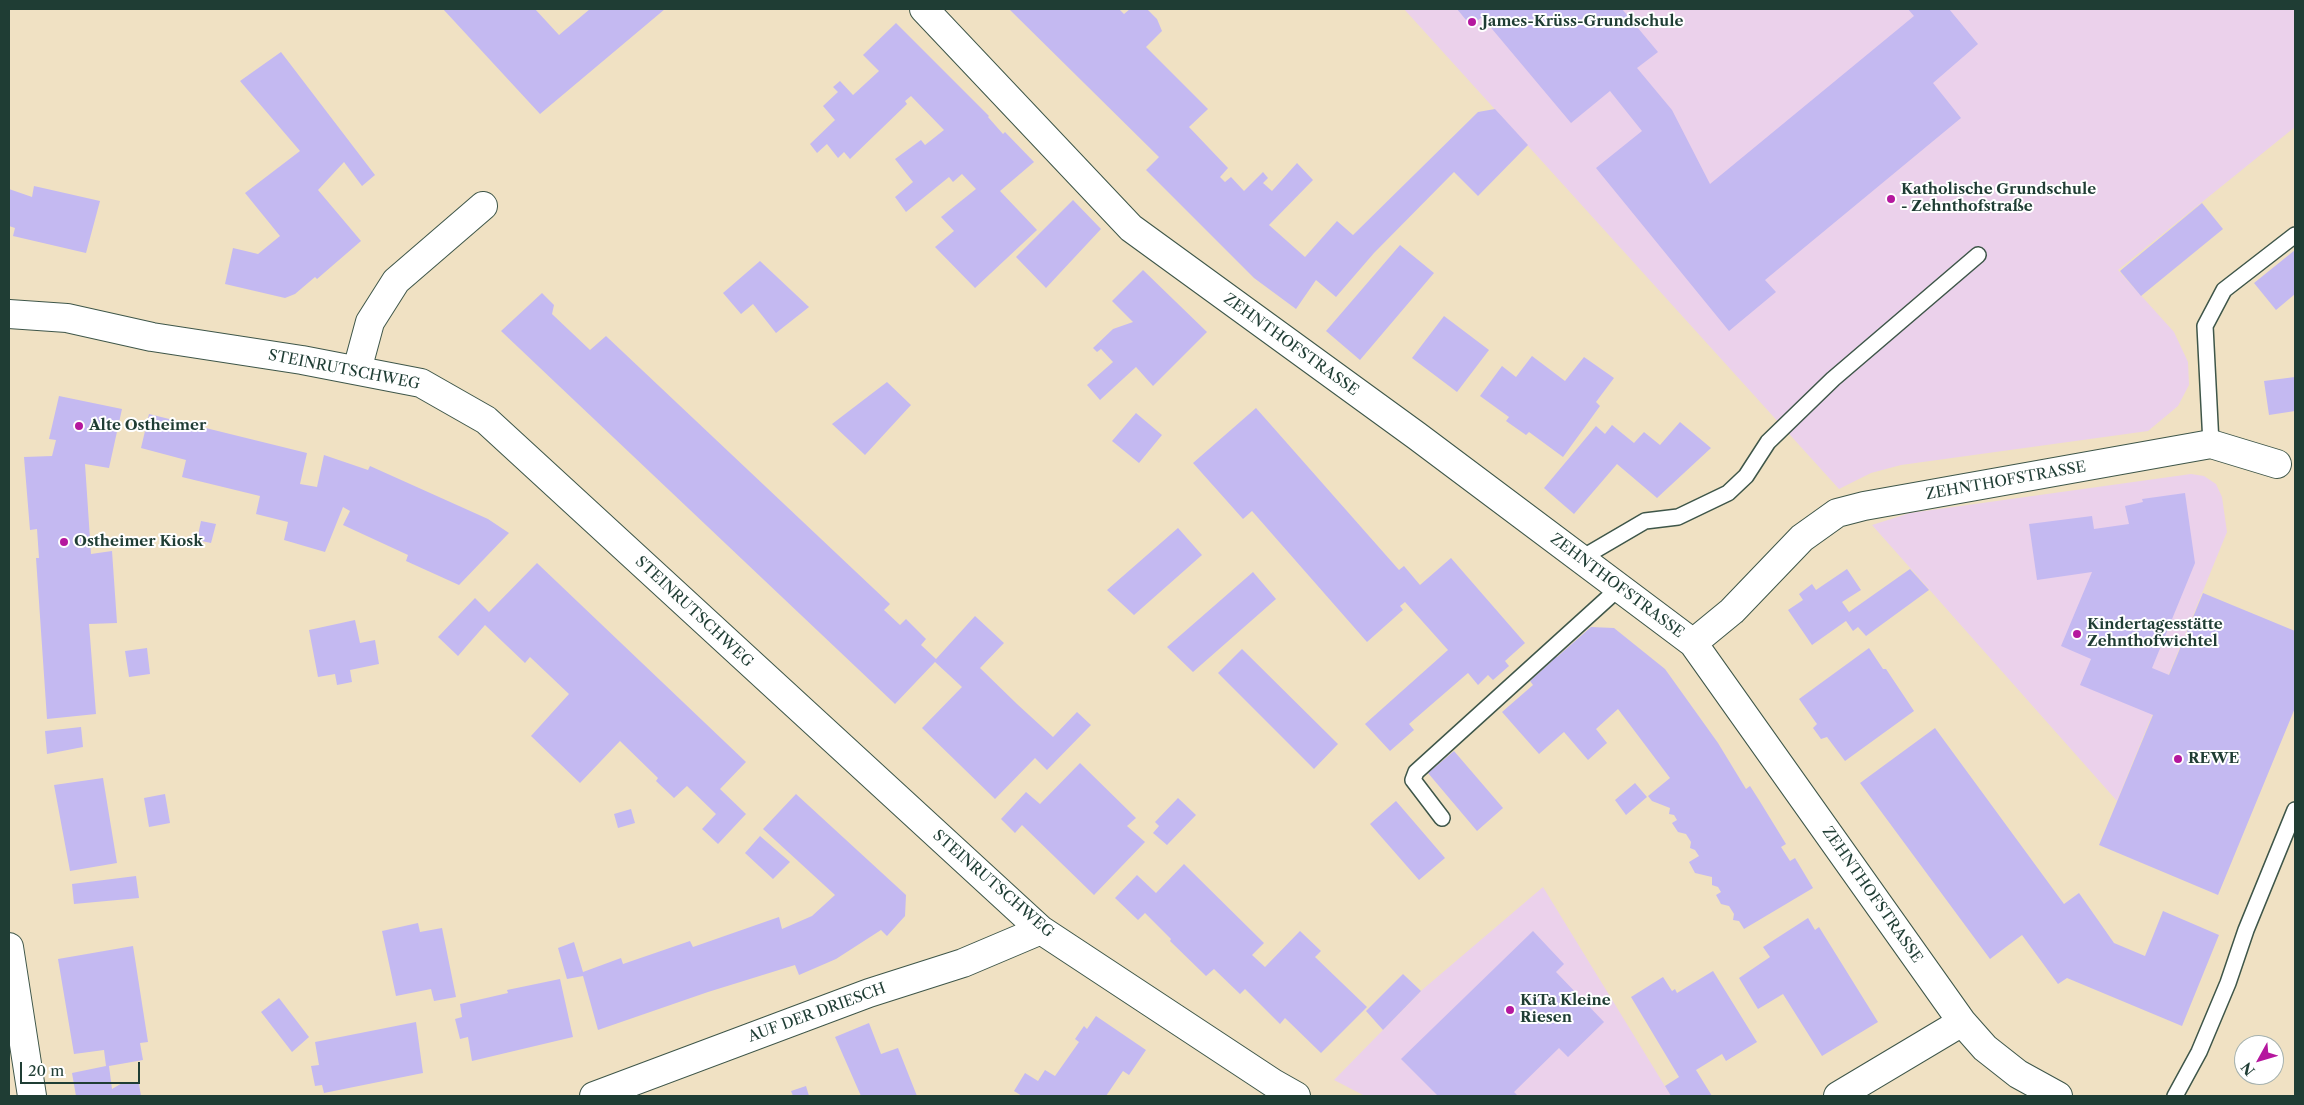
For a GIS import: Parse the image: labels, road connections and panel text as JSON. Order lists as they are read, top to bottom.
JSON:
{
  "streets": {
    "street": ["ZEHNTHOFSTRASSE", "STEINRUTSCHWEG", "AUF DER DRIESCH"]
  },
  "crossings": [
    ["STEINRUTSCHWEG", "AUF DER DRIESCH"]
  ],
  "places": [
    "James-Krüss-Grundschule",
    "Katholische Grundschule - Zehnthofstraße",
    "Alte Ostheimer",
    "Ostheimer Kiosk",
    "Kindertagesstätte Zehnthofwichtel",
    "REWE",
    "KiTa Kleine Riesen"
  ],
  "scale_bar": "20 m",
  "north": "bottom left"
}
